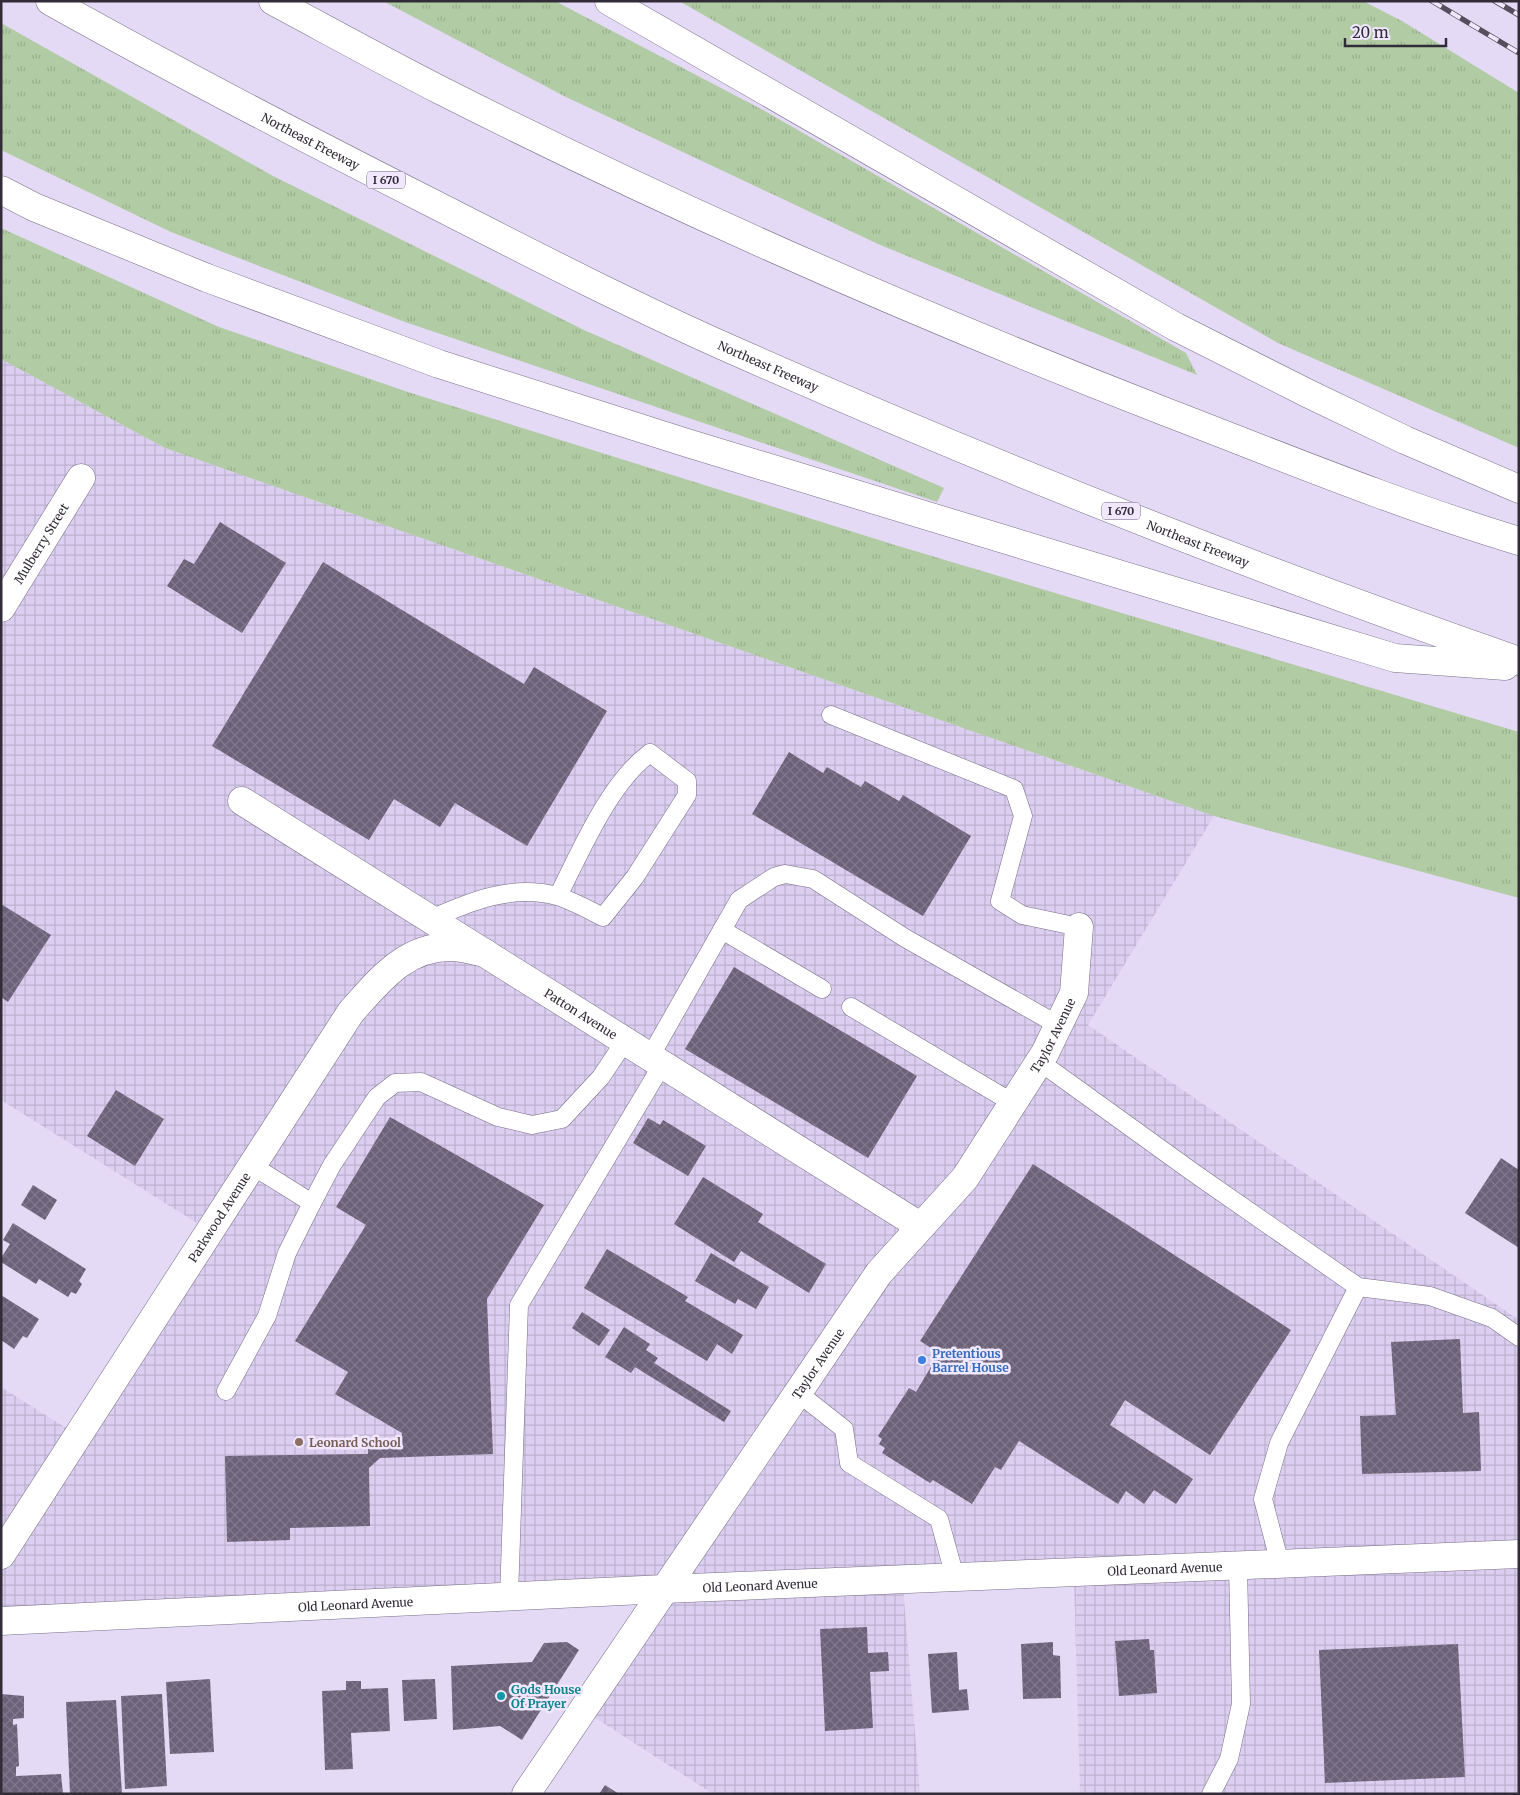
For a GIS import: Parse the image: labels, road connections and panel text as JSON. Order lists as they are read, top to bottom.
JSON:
{
  "streets": {
    "main road": [
      "Northeast Freeway",
      "I 670",
      "Mulberry Street",
      "Patton Avenue",
      "Taylor Avenue",
      "Parkwood Avenue",
      "Old Leonard Avenue"
    ]
  },
  "crossings": [
    ["Patton Avenue", "Taylor Avenue"],
    ["Patton Avenue", "Parkwood Avenue"],
    ["Taylor Avenue", "Old Leonard Avenue"]
  ],
  "places": ["Pretentious Barrel House", "Leonard School", "Gods House Of Prayer"],
  "scale_bar": "20 m"
}
